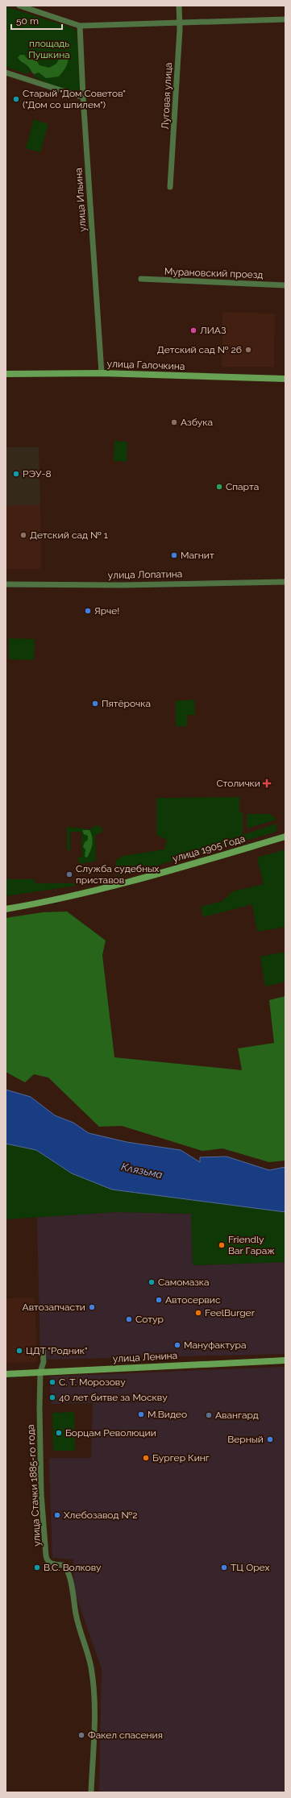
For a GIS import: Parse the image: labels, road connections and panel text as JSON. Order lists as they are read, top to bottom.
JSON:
{
  "streets": {
    "street": [
      "Луговая улица",
      "улица Ильина",
      "Мурановский проезд",
      "улица Галочкина",
      "улица Лопатина",
      "улица 1905 Года",
      "улица Ленина",
      "улица Стачки 1885-го года"
    ]
  },
  "crossings": [
    ["улица Ильина", "улица Галочкина"],
    ["улица Ленина", "улица Стачки 1885-го года"]
  ],
  "water": ["Клязьма"],
  "parks": ["площадь Пушкина"],
  "places": {
    "other": [
      "Старый \"Дом Советов\" (\"Дом со шпилем\")",
      "ЛИАЗ",
      "Детский сад № 26",
      "Азбука",
      "РЭУ-8",
      "Спарта",
      "Детский сад № 1",
      "Магнит",
      "Ярче!",
      "Пятёрочка",
      "Служба судебных приставов",
      "Friendly Bar Гараж",
      "Самомазка",
      "Автосервис",
      "Автозапчасти",
      "FeelBurger",
      "Сотур",
      "Мануфактура",
      "ЦДТ \"Родник\"",
      "С. Т. Морозову",
      "40 лет битве за Москву",
      "М.Видео",
      "Авангард",
      "Борцам Революции",
      "Верный",
      "Бургер Кинг",
      "Хлебозавод №2",
      "В.С. Волкову",
      "ТЦ Орех",
      "Факел спасения"
    ],
    "health": ["Столички"]
  },
  "scale_bar": "50 m"
}
